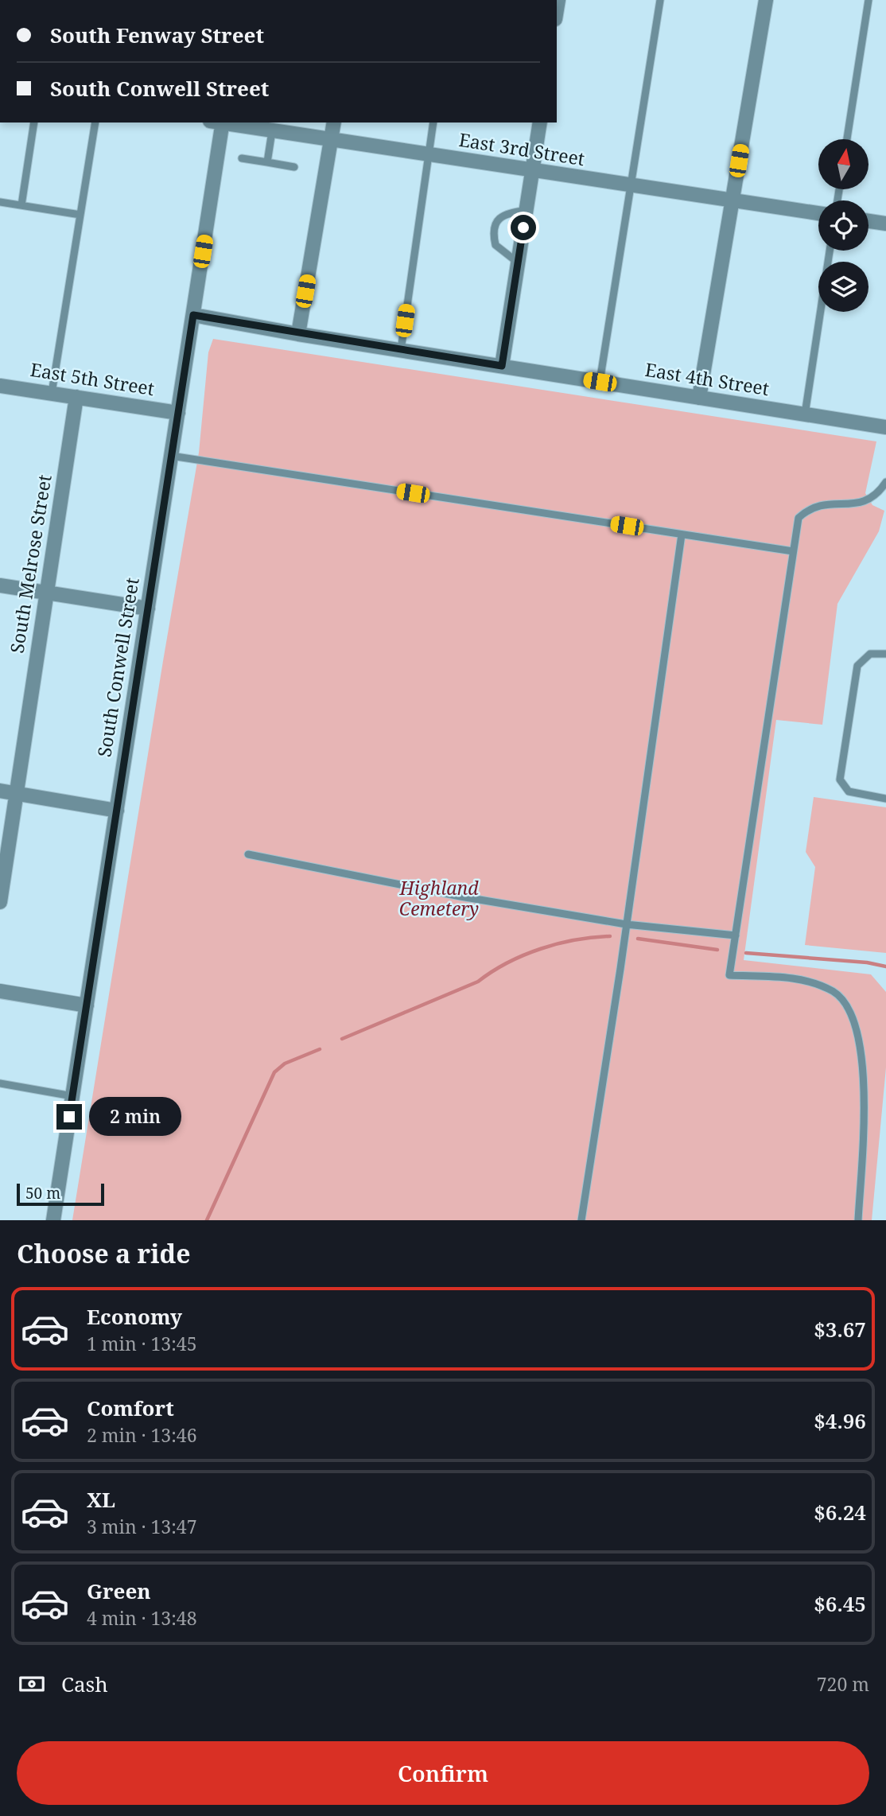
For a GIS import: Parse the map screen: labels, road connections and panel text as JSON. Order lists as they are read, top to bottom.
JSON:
{
  "streets": {
    "street": [
      "East 3rd Street",
      "East 5th Street",
      "East 4th Street",
      "South Melrose Street",
      "South Conwell Street"
    ]
  },
  "crossings": [
    ["East 5th Street", "South Melrose Street"],
    ["East 5th Street", "South Conwell Street"],
    ["East 4th Street", "South Conwell Street"]
  ],
  "parks": ["Highland Cemetery"],
  "scale_bar": "50 m",
  "north": "top",
  "page": {
    "banner": ["South Fenway Street", "South Conwell Street"],
    "bubble": "2 min",
    "scale": "50 m",
    "heading": "Choose a ride",
    "list": [
      {
        "name": "Economy",
        "note": "1 min · 13:45",
        "value": "$3.67"
      },
      {
        "name": "Comfort",
        "note": "2 min · 13:46",
        "value": "$4.96"
      },
      {
        "name": "XL",
        "note": "3 min · 13:47",
        "value": "$6.24"
      },
      {
        "name": "Green",
        "note": "4 min · 13:48",
        "value": "$6.45"
      }
    ],
    "pay": ["Cash", "720 m"],
    "buttons": "Confirm"
  }
}
